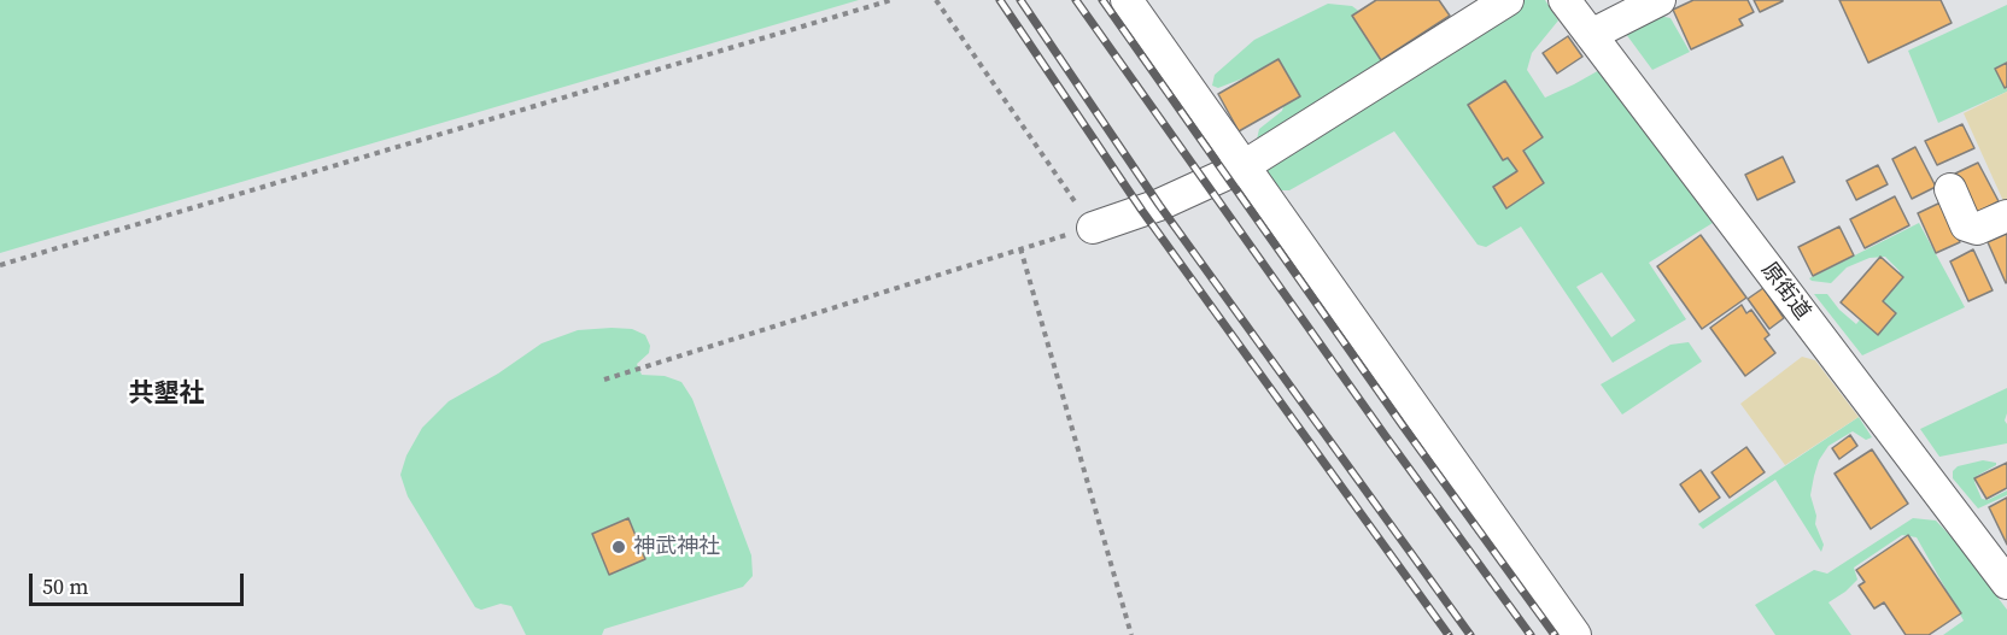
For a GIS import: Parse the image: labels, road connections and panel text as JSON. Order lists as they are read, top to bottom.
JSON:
{
  "streets": {
    "street": ["原街道"]
  },
  "districts": ["共墾社"],
  "places": ["神武神社"],
  "scale_bar": "50 m"
}
